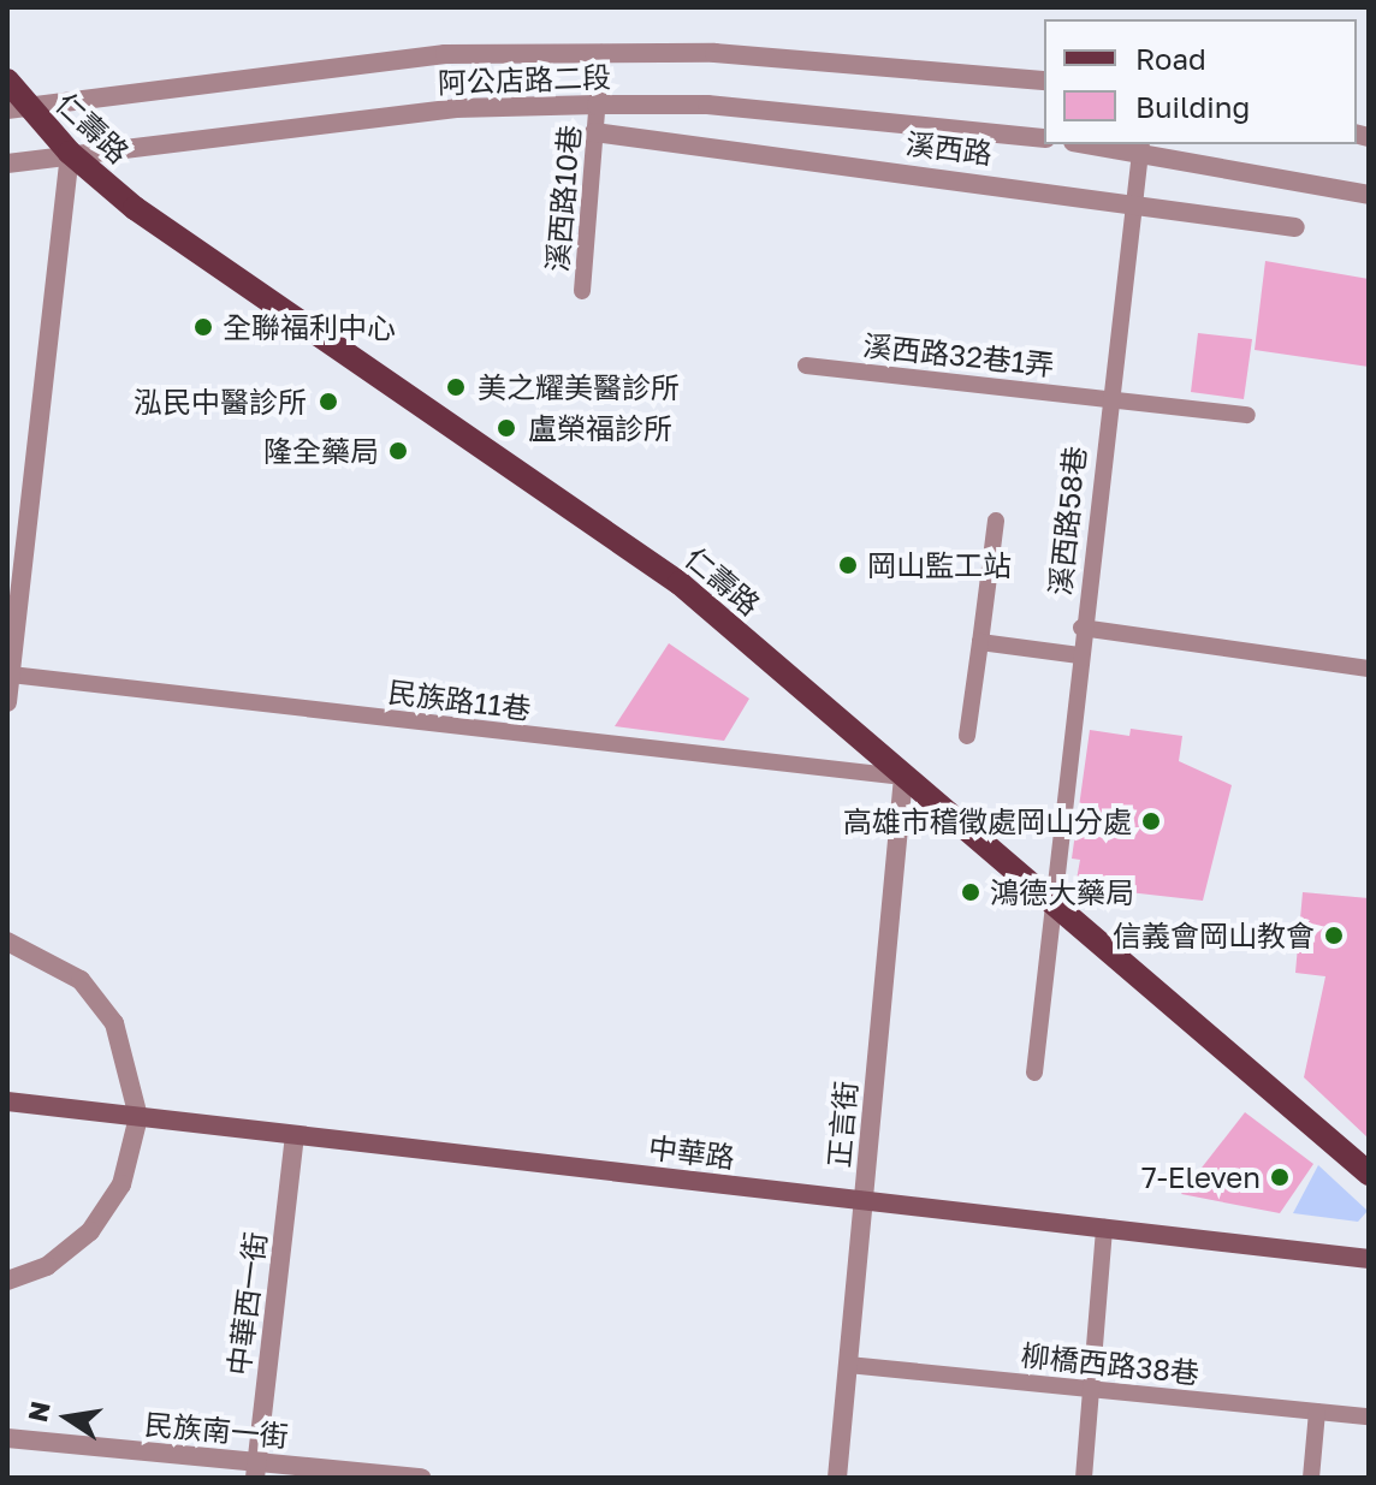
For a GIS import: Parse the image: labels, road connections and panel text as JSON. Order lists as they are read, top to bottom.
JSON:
{
  "streets": {
    "main road": ["仁壽路", "中華路"],
    "street": [
      "阿公店路二段",
      "溪西路",
      "正言街",
      "中華西一街",
      "民族南一街"
    ],
    "lane": [
      "溪西路10巷",
      "溪西路32巷1弄",
      "溪西路58巷",
      "民族路11巷",
      "柳橋西路38巷"
    ]
  },
  "crossings": [
    ["阿公店路二段", "仁壽路"],
    ["阿公店路二段", "溪西路10巷"],
    ["仁壽路", "溪西路58巷"],
    ["仁壽路", "民族路11巷"],
    ["仁壽路", "正言街"],
    ["溪西路", "溪西路10巷"],
    ["溪西路", "溪西路58巷"],
    ["溪西路32巷1弄", "溪西路58巷"],
    ["民族路11巷", "正言街"],
    ["正言街", "中華路"],
    ["正言街", "柳橋西路38巷"],
    ["中華路", "中華西一街"],
    ["中華西一街", "民族南一街"]
  ],
  "places": [
    "全聯福利中心",
    "美之耀美醫診所",
    "泓民中醫診所",
    "盧榮福診所",
    "隆全藥局",
    "岡山監工站",
    "高雄市稽徵處岡山分處",
    "鴻德大藥局",
    "信義會岡山教會",
    "7-Eleven"
  ],
  "legend": ["Road", "Building"],
  "north": "left"
}
